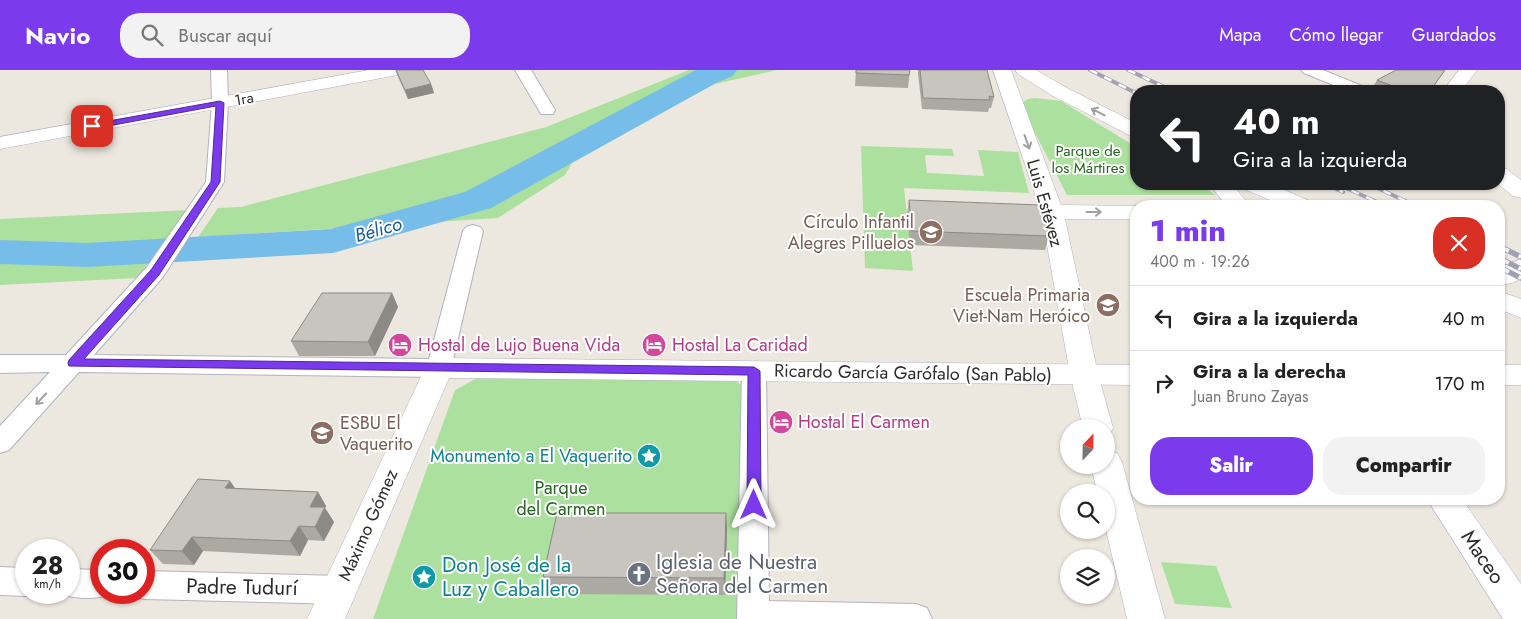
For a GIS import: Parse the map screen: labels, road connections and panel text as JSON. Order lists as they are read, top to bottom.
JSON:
{
  "streets": {
    "main road": [
      "1ra",
      "Luis Estévez",
      "Ricardo García Garófalo (San Pablo)",
      "Máximo Gómez",
      "Maceo"
    ],
    "street": ["Padre Tudurí"]
  },
  "crossings": [
    ["Luis Estévez", "Ricardo García Garófalo (San Pablo)"],
    ["Ricardo García Garófalo (San Pablo)", "Máximo Gómez"],
    ["Máximo Gómez", "Padre Tudurí"]
  ],
  "water": ["Bélico"],
  "parks": ["Parque de los Mártires", "Parque del Carmen"],
  "places": {
    "school or university": ["Círculo Infantil Alegres Pilluelos", "Escuela Primaria Viet-Nam Heróico", "ESBU El Vaquerito"],
    "hotel": ["Hostal de Lujo Buena Vida", "Hostal La Caridad", "Hostal El Carmen"],
    "place": ["Monumento a El Vaquerito", "Don José de la Luz y Caballero"],
    "church": ["Iglesia de Nuestra Señora del Carmen"]
  },
  "north": "top",
  "page": {
    "header": "Navio",
    "search": "Buscar aquí",
    "nav": ["Mapa", "Cómo llegar", "Guardados"],
    "turn": ["40 m", "Gira a la izquierda"],
    "heading": ["1 min", "400 m · 19:26"],
    "list": [
      {
        "name": "Gira a la izquierda",
        "value": "40 m"
      },
      {
        "name": "Gira a la derecha",
        "note": "Juan Bruno Zayas",
        "value": "170 m"
      }
    ],
    "buttons": ["Salir", "Compartir"],
    "speed": "28 km/h",
    "limit": "30"
  }
}
